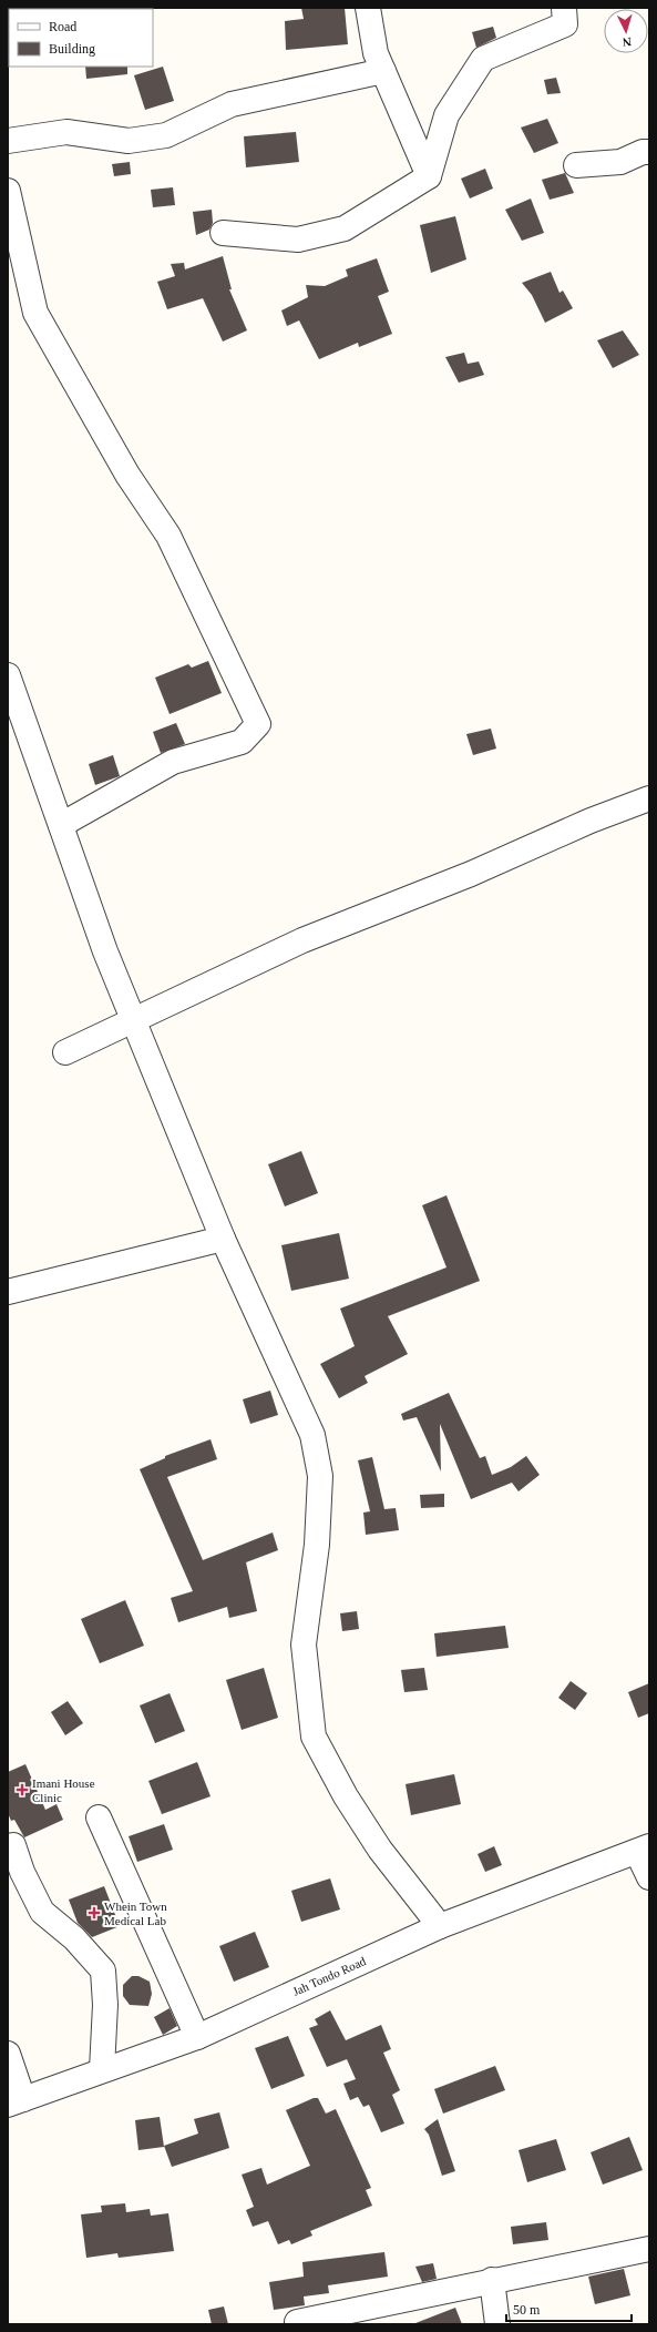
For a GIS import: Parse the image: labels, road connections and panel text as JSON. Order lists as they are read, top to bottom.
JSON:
{
  "streets": {
    "street": ["Jah Tondo Road"]
  },
  "places": {
    "health": ["Imani House Clinic", "Whein Town Medical Lab"]
  },
  "legend": ["Road", "Building"],
  "scale_bar": "50 m",
  "north": "bottom"
}
